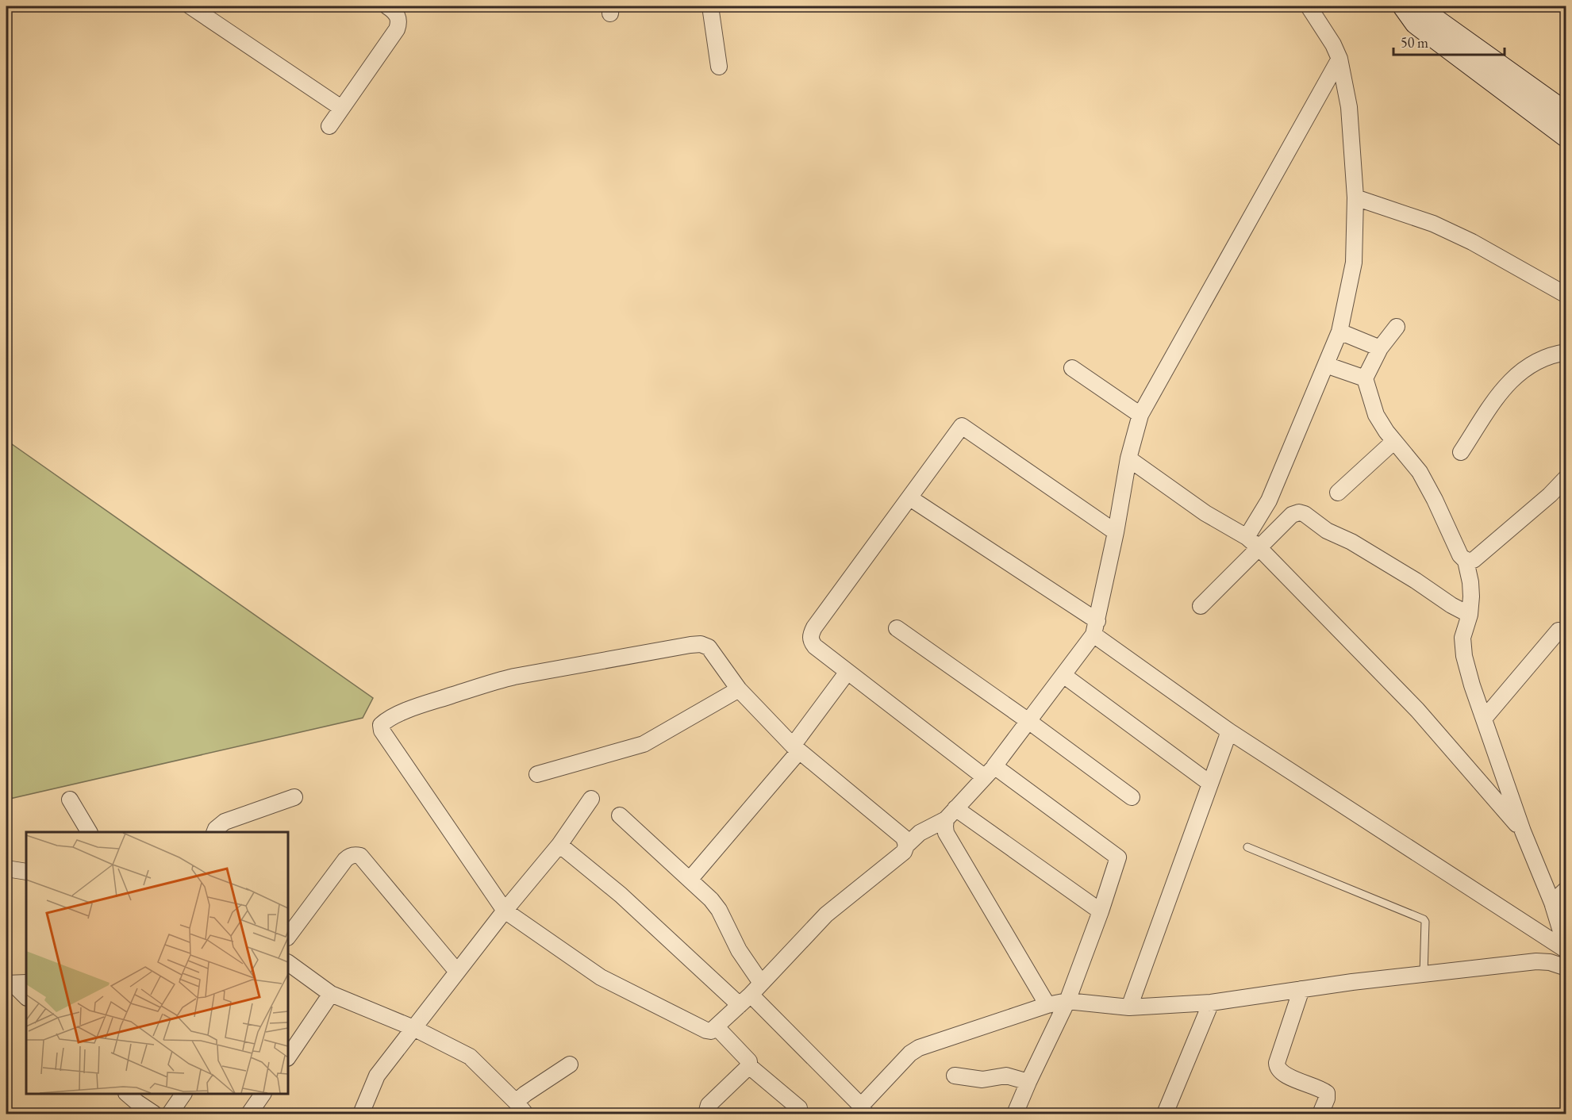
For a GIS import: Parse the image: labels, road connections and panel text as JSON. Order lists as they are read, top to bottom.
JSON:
{
  "scale_bar": "50 m"
}
